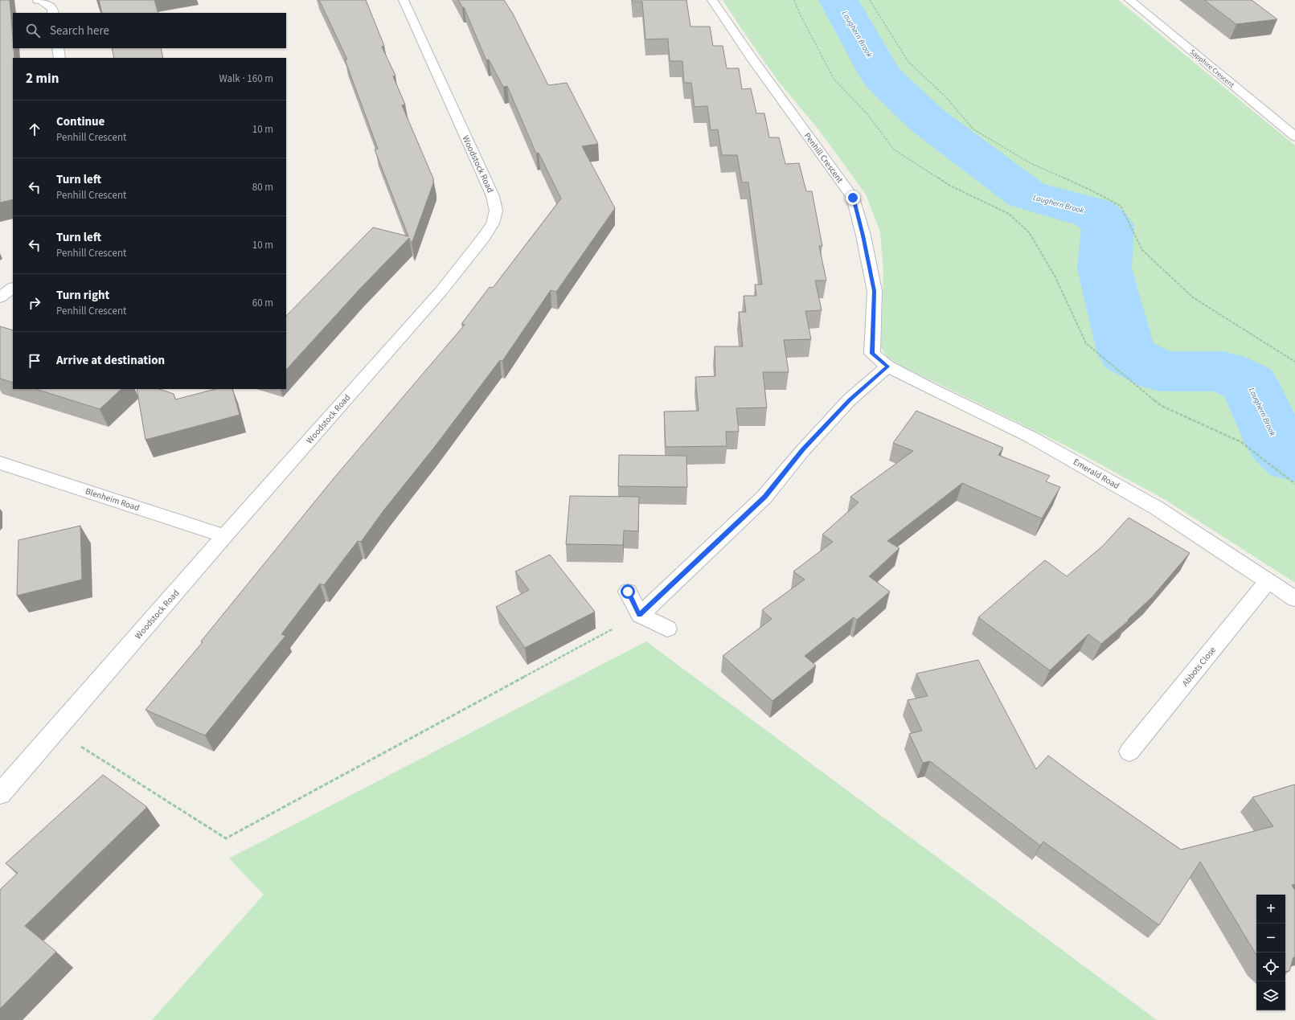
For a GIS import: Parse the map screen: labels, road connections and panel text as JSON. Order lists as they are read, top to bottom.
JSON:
{
  "streets": {
    "street": [
      "Sapphire Crescent",
      "Penhill Crescent",
      "Woodstock Road",
      "Emerald Road",
      "Blenheim Road",
      "Abbots Close"
    ]
  },
  "crossings": [
    ["Penhill Crescent", "Emerald Road"],
    ["Woodstock Road", "Blenheim Road"],
    ["Emerald Road", "Abbots Close"]
  ],
  "water": ["Laughern Brook"],
  "page": {
    "search": "Search here",
    "heading": ["2 min", "Walk · 160 m"],
    "list": [
      ["Continue", "Penhill Crescent", "10 m"],
      ["Turn left", "Penhill Crescent", "80 m"],
      ["Turn left", "Penhill Crescent", "10 m"],
      ["Turn right", "Penhill Crescent", "60 m"],
      "Arrive at destination"
    ],
    "map_buttons": ["+", "−"]
  }
}
